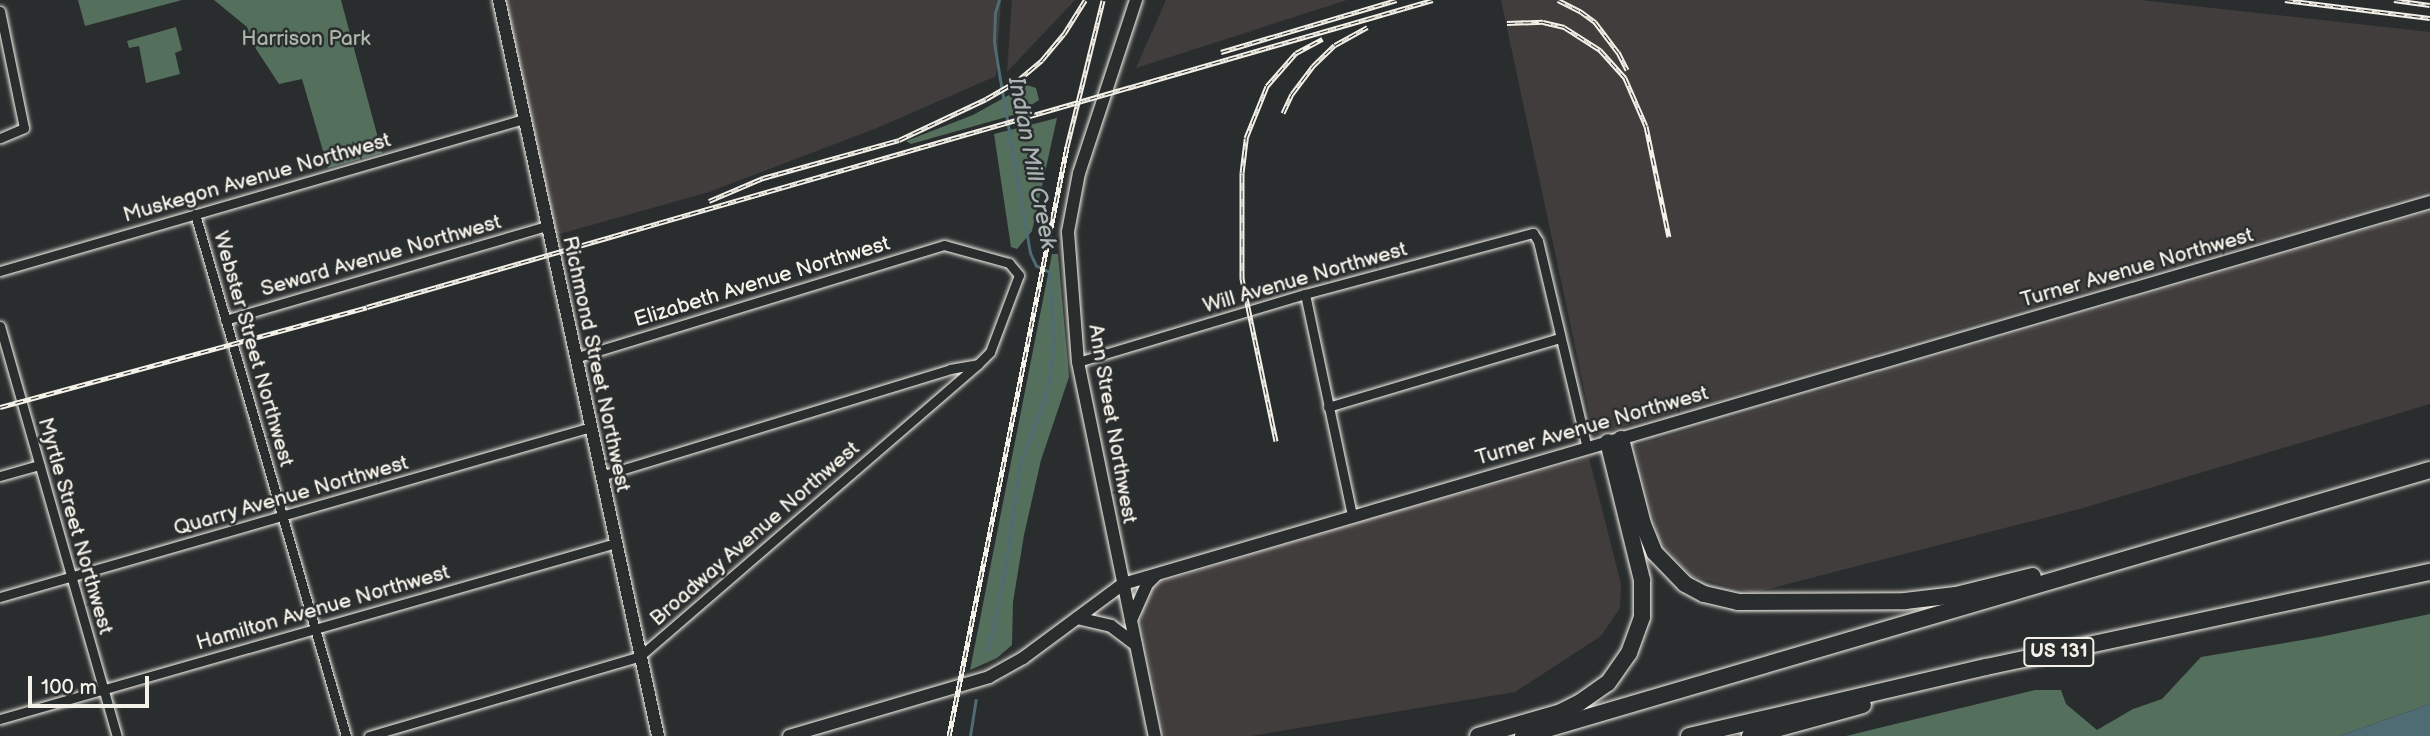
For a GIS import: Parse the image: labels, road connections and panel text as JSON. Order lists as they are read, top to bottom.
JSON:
{
  "streets": {
    "highway": ["US 131"],
    "street": [
      "Muskegon Avenue Northwest",
      "Seward Avenue Northwest",
      "Turner Avenue Northwest",
      "Will Avenue Northwest",
      "Elizabeth Avenue Northwest",
      "Webster Street Northwest",
      "Richmond Street Northwest",
      "Ann Street Northwest",
      "Quarry Avenue Northwest",
      "Myrtle Street Northwest",
      "Broadway Avenue Northwest",
      "Hamilton Avenue Northwest"
    ]
  },
  "crossings": [
    ["Muskegon Avenue Northwest", "Webster Street Northwest"],
    ["Muskegon Avenue Northwest", "Richmond Street Northwest"],
    ["Seward Avenue Northwest", "Webster Street Northwest"],
    ["Seward Avenue Northwest", "Richmond Street Northwest"],
    ["Turner Avenue Northwest", "Ann Street Northwest"],
    ["Will Avenue Northwest", "Ann Street Northwest"],
    ["Elizabeth Avenue Northwest", "Richmond Street Northwest"],
    ["Elizabeth Avenue Northwest", "Broadway Avenue Northwest"],
    ["Webster Street Northwest", "Quarry Avenue Northwest"],
    ["Webster Street Northwest", "Hamilton Avenue Northwest"],
    ["Richmond Street Northwest", "Quarry Avenue Northwest"],
    ["Richmond Street Northwest", "Broadway Avenue Northwest"],
    ["Richmond Street Northwest", "Hamilton Avenue Northwest"],
    ["Quarry Avenue Northwest", "Myrtle Street Northwest"],
    ["Myrtle Street Northwest", "Hamilton Avenue Northwest"]
  ],
  "water": ["Indian Mill Creek"],
  "parks": ["Harrison Park"],
  "scale_bar": "100 m"
}
